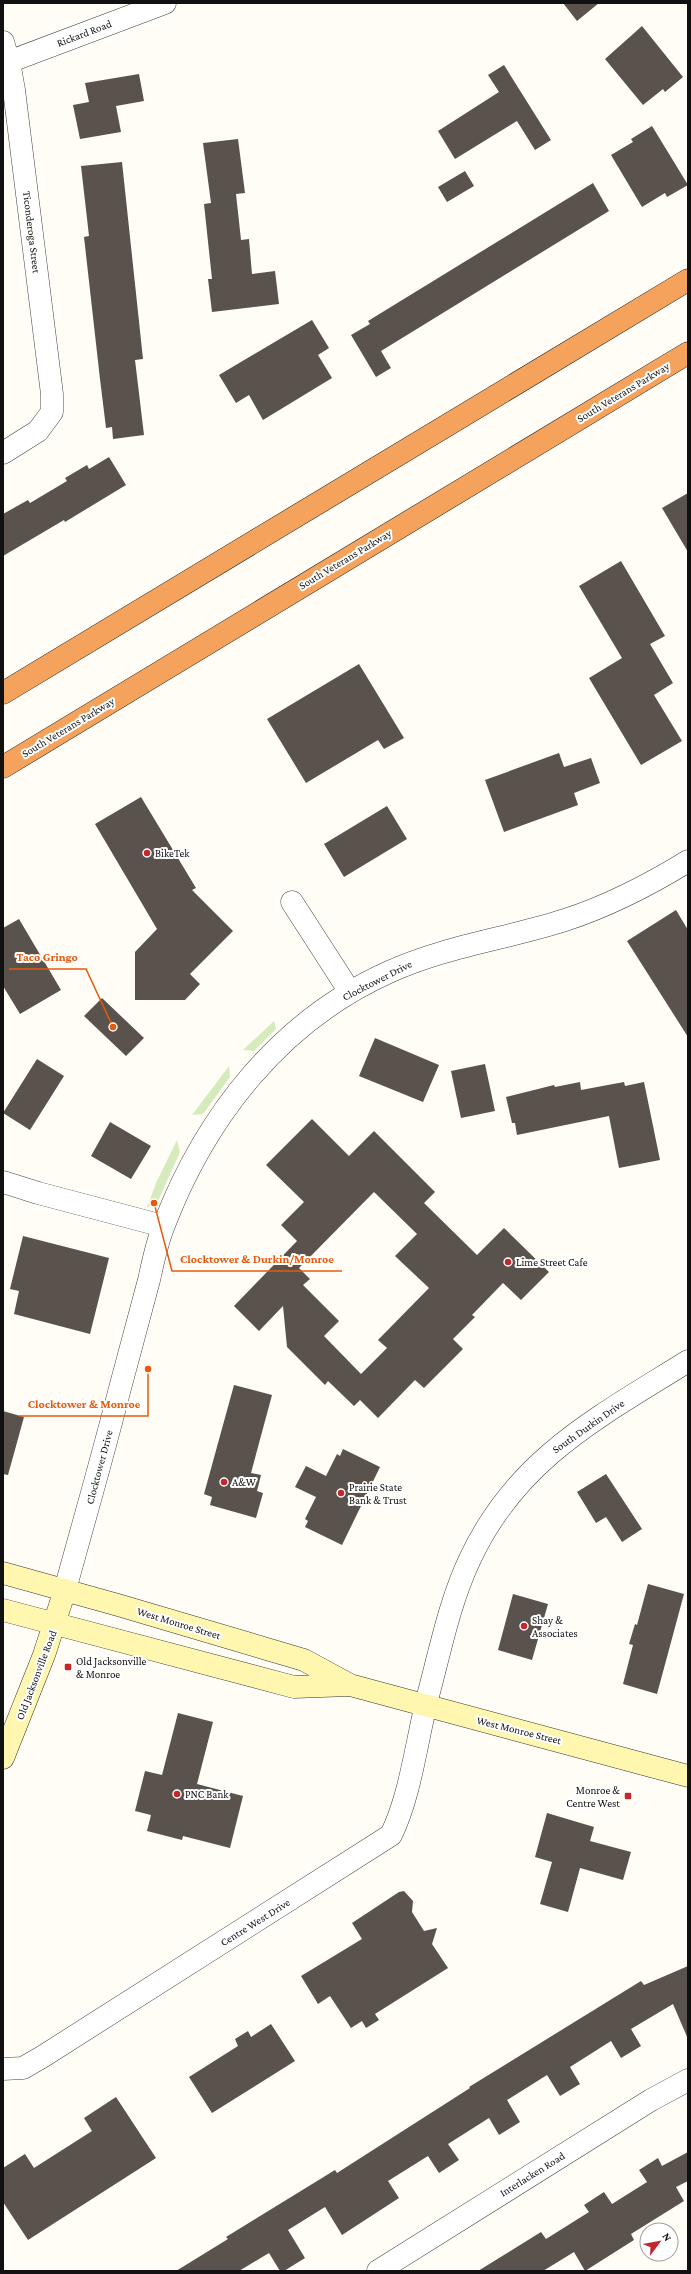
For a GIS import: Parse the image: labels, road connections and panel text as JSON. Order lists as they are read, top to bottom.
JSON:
{
  "streets": {
    "highway": ["South Veterans Parkway"],
    "street": [
      "Rickard Road",
      "Ticonderoga Street",
      "Clocktower Drive",
      "South Durkin Drive",
      "West Monroe Street",
      "Old Jacksonville Road",
      "Centre West Drive",
      "Interlacken Road"
    ]
  },
  "crossings": [
    ["Rickard Road", "Ticonderoga Street"],
    ["Clocktower Drive", "West Monroe Street"],
    ["Clocktower Drive", "Old Jacksonville Road"],
    ["South Durkin Drive", "West Monroe Street"],
    ["South Durkin Drive", "Centre West Drive"],
    ["West Monroe Street", "Old Jacksonville Road"],
    ["West Monroe Street", "Centre West Drive"]
  ],
  "places": {
    "other": [
      "BikeTek",
      "Taco Gringo",
      "Clocktower & Durkin/Monroe",
      "Lime Street Cafe",
      "Clocktower & Monroe",
      "A&W",
      "Prairie State Bank & Trust",
      "Shay & Associates",
      "PNC Bank"
    ],
    "transit": ["Old Jacksonville & Monroe", "Monroe & Centre West"]
  },
  "north": "top right"
}
